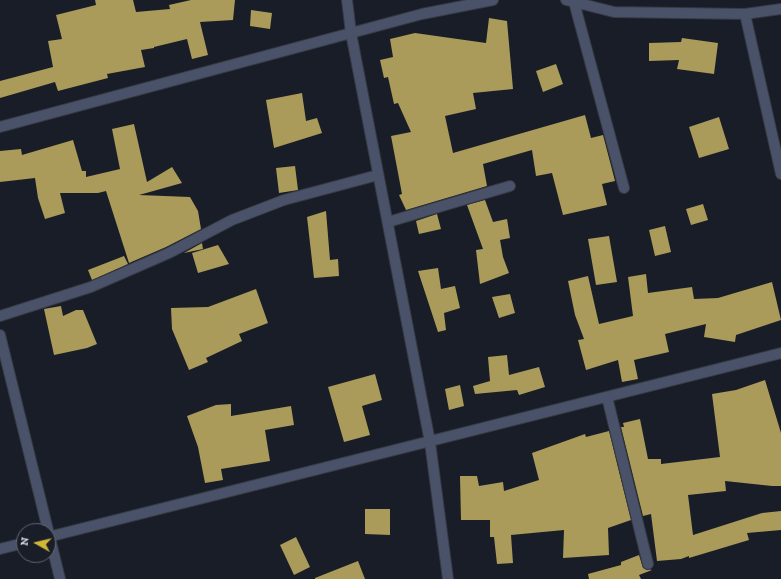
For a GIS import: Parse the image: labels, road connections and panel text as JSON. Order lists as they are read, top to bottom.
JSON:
{
  "north": "left"
}
